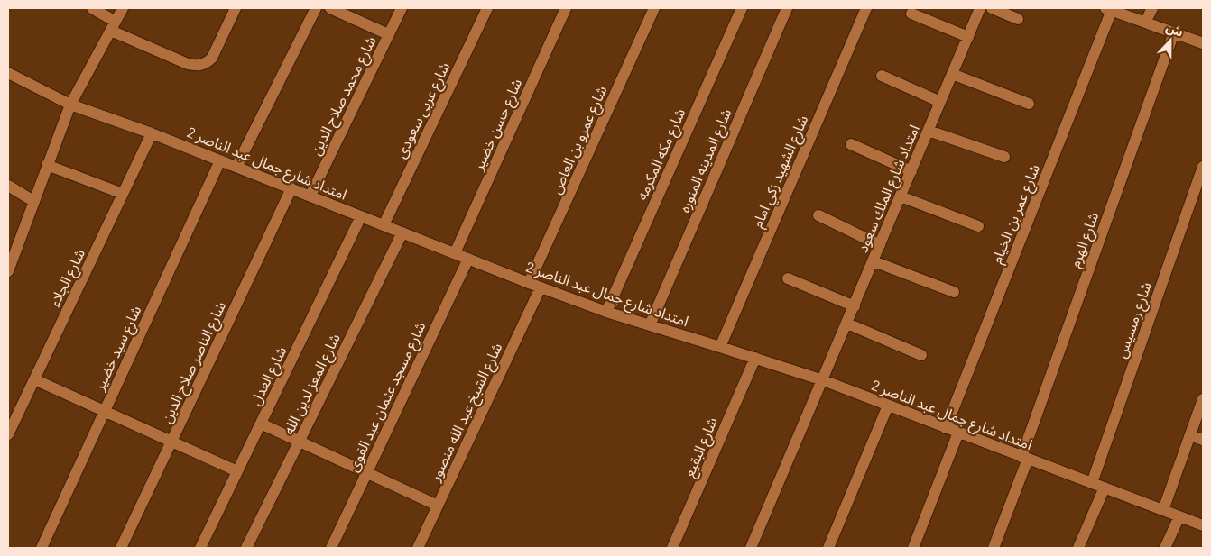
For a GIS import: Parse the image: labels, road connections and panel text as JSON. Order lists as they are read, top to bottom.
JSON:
{
  "streets": {
    "street": [
      "شارع محمد صلاح الدين",
      "شارع عربى سعودى",
      "شارع حسن خضير",
      "شارع عمرو بن العاص",
      "شارع مكه المكرمه",
      "شارع المدينه المنوره",
      "امتداد شارع جمال عبد الناصر 2",
      "شارع الشهيد زكي امام",
      "امتداد شارع الملك سعود",
      "شارع عمر بن الخيام",
      "شارع الهرم",
      "شارع الجلاء",
      "شارع رمسيس",
      "شارع سيد خضير",
      "شارع الناصر صلاح الدين",
      "شارع العدل",
      "شارع المعز لدين الله",
      "شارع مسجد عثمان عبد القوى",
      "شارع الشيخ عبد الله منصور",
      "شارع البقيع"
    ]
  },
  "crossings": [
    ["شارع محمد صلاح الدين", "امتداد شارع جمال عبد الناصر 2"],
    ["شارع عربى سعودى", "امتداد شارع جمال عبد الناصر 2"],
    ["شارع حسن خضير", "امتداد شارع جمال عبد الناصر 2"],
    ["شارع عمرو بن العاص", "امتداد شارع جمال عبد الناصر 2"],
    ["شارع مكه المكرمه", "امتداد شارع جمال عبد الناصر 2"],
    ["شارع المدينه المنوره", "امتداد شارع جمال عبد الناصر 2"],
    ["امتداد شارع جمال عبد الناصر 2", "شارع الشهيد زكي امام"],
    ["امتداد شارع جمال عبد الناصر 2", "امتداد شارع الملك سعود"],
    ["امتداد شارع جمال عبد الناصر 2", "شارع عمر بن الخيام"],
    ["امتداد شارع جمال عبد الناصر 2", "شارع الهرم"],
    ["امتداد شارع جمال عبد الناصر 2", "شارع الجلاء"],
    ["امتداد شارع جمال عبد الناصر 2", "شارع رمسيس"],
    ["امتداد شارع جمال عبد الناصر 2", "شارع سيد خضير"],
    ["امتداد شارع جمال عبد الناصر 2", "شارع الناصر صلاح الدين"],
    ["امتداد شارع جمال عبد الناصر 2", "شارع العدل"],
    ["امتداد شارع جمال عبد الناصر 2", "شارع المعز لدين الله"],
    ["امتداد شارع جمال عبد الناصر 2", "شارع مسجد عثمان عبد القوى"],
    ["امتداد شارع جمال عبد الناصر 2", "شارع الشيخ عبد الله منصور"],
    ["امتداد شارع جمال عبد الناصر 2", "شارع البقيع"]
  ],
  "north": "top"
}
